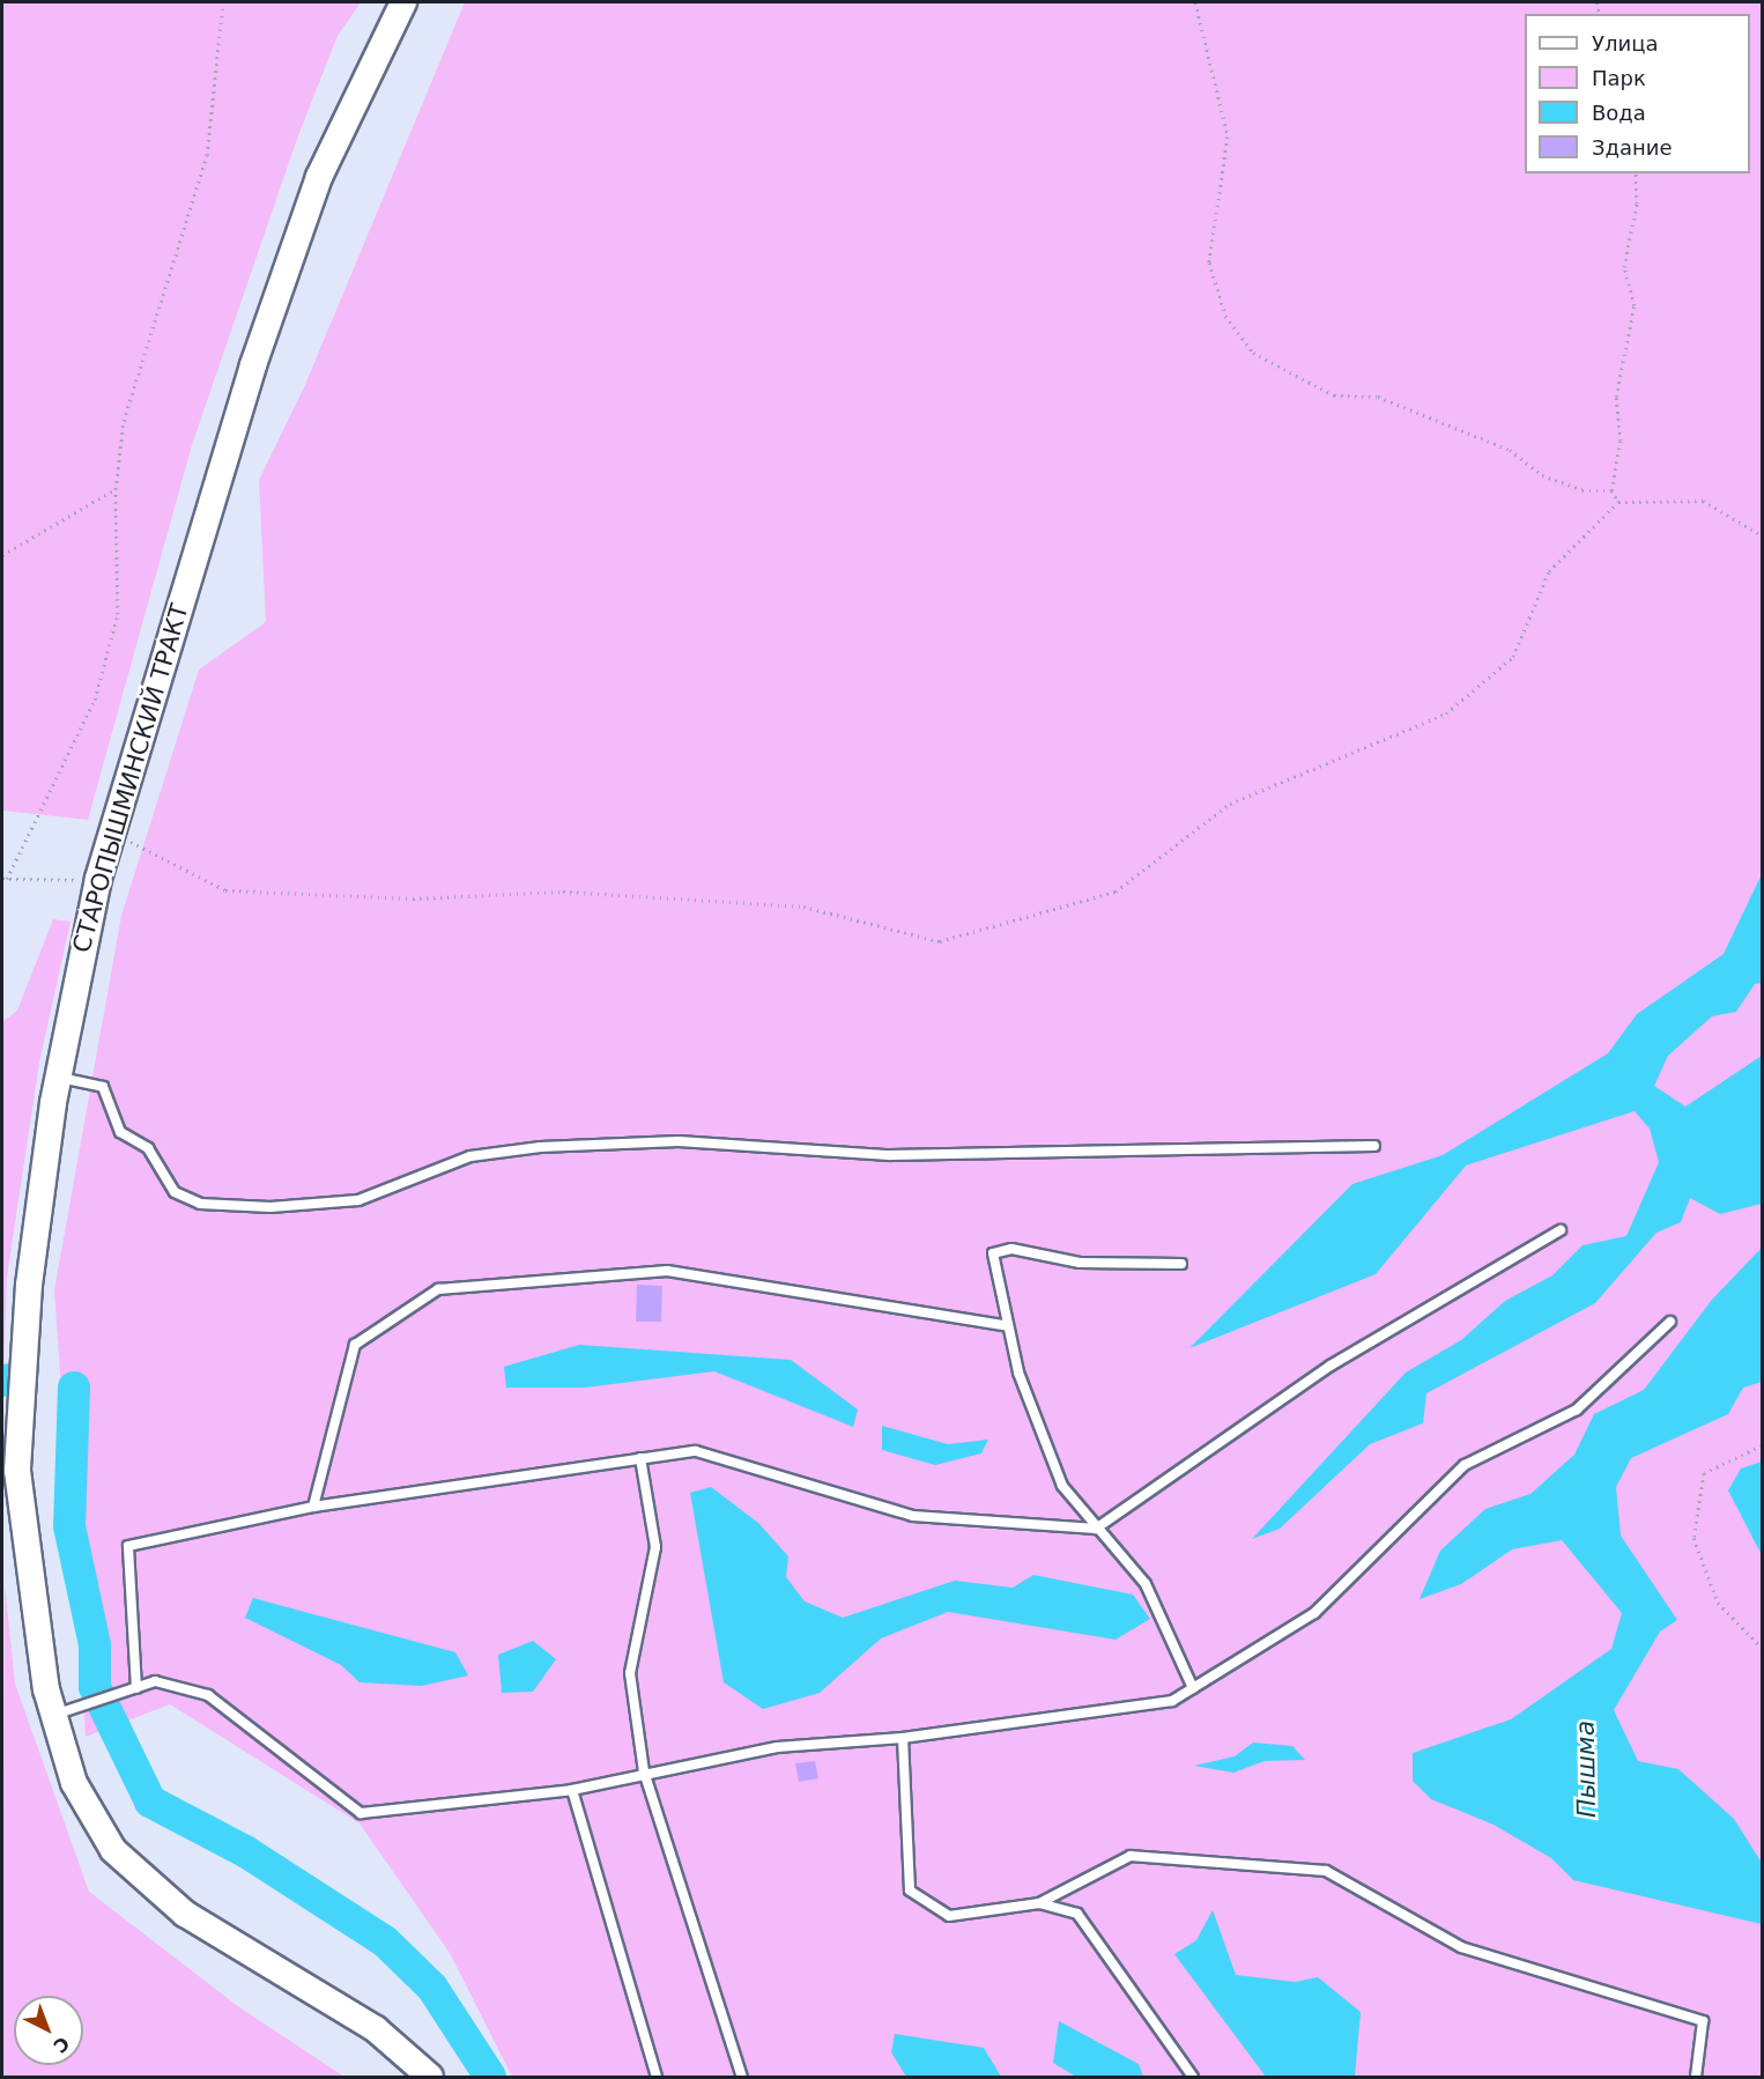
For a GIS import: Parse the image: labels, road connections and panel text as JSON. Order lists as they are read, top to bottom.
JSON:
{
  "streets": {
    "street": ["СТАРОПЫШМИНСКИЙ ТРАКТ"]
  },
  "water": ["Пышма"],
  "legend": [
    "Улица",
    "Парк",
    "Вода",
    "Здание"
  ],
  "north": "bottom right"
}
